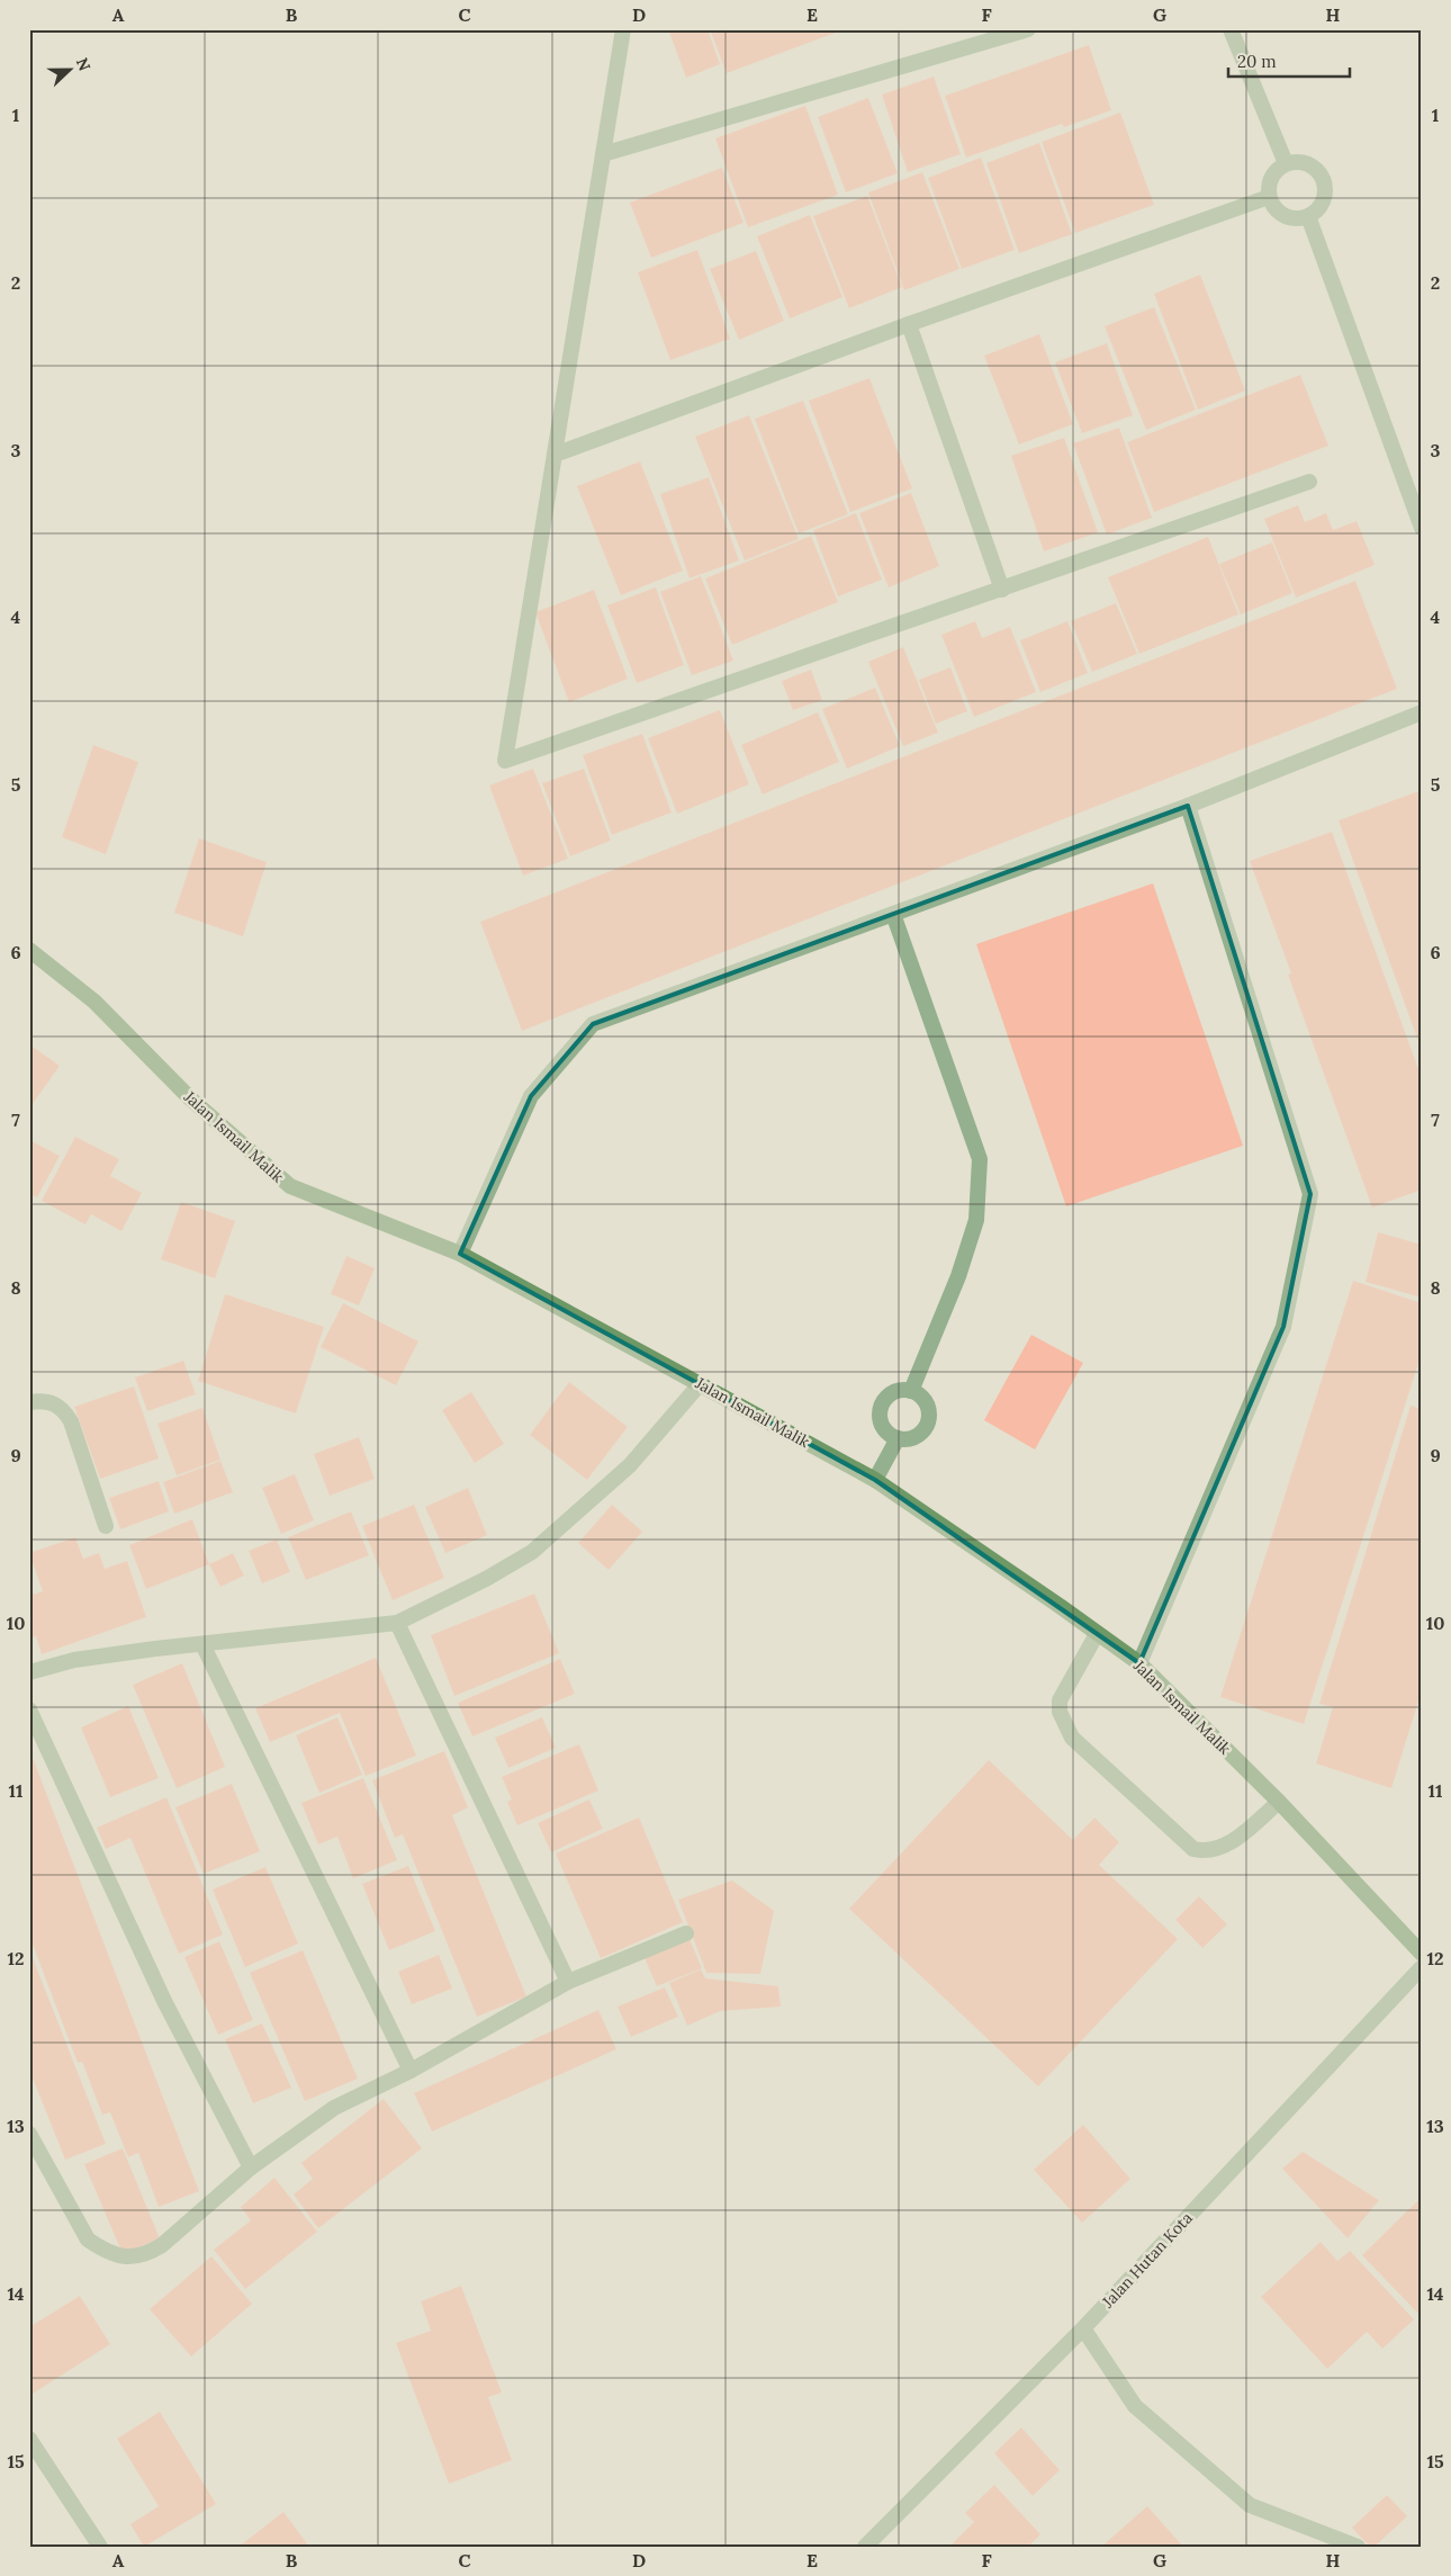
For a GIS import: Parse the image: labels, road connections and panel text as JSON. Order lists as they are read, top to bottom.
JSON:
{
  "streets": {
    "main road": ["Jalan Ismail Malik"],
    "street": ["Jalan Hutan Kota"]
  },
  "scale_bar": "20 m",
  "north": "right",
  "grid": {
    "columns": [
      "A",
      "B",
      "C",
      "D",
      "E",
      "F",
      "G",
      "H"
    ],
    "rows": [
      "1",
      "2",
      "3",
      "4",
      "5",
      "6",
      "7",
      "8",
      "9",
      "10",
      "11",
      "12",
      "13",
      "14",
      "15"
    ]
  }
}
